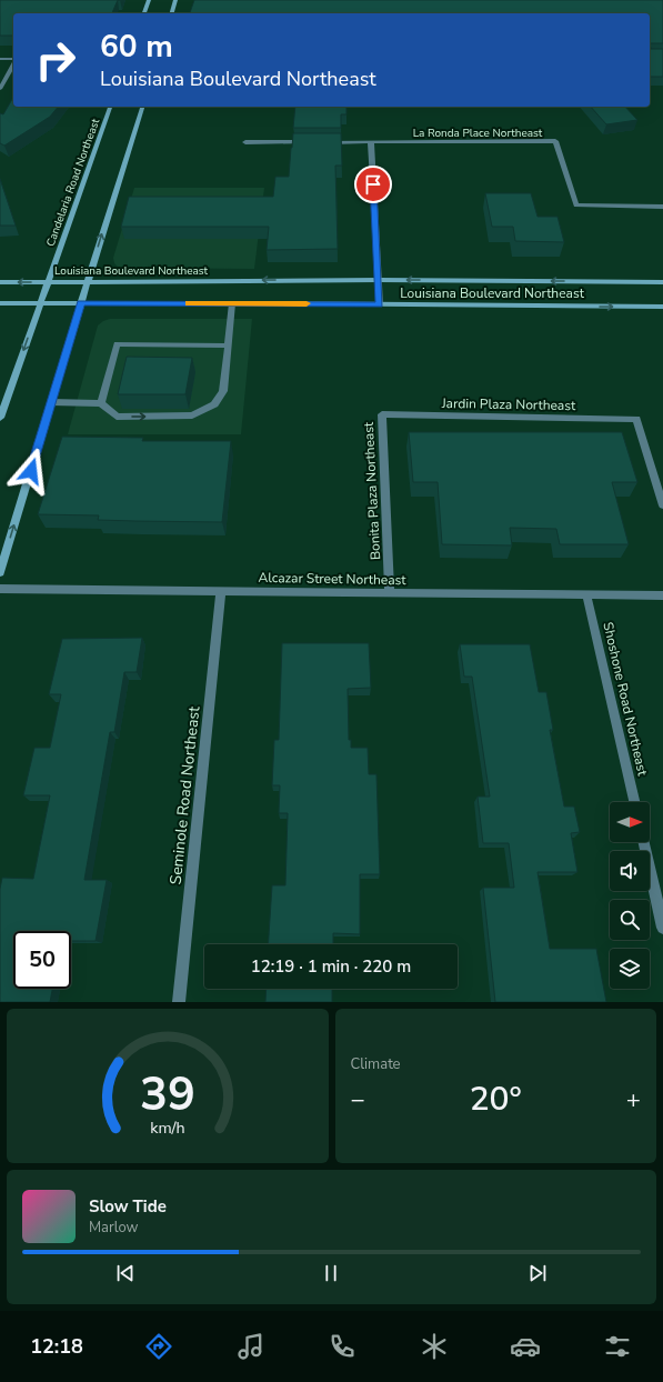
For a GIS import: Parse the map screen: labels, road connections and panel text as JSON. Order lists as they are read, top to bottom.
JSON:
{
  "streets": {
    "main road": ["Candelaria Road Northeast", "Louisiana Boulevard Northeast"],
    "street": [
      "La Ronda Place Northeast",
      "Jardin Plaza Northeast",
      "Bonita Plaza Northeast",
      "Alcazar Street Northeast",
      "Shoshone Road Northeast",
      "Seminole Road Northeast"
    ]
  },
  "crossings": [
    ["Candelaria Road Northeast", "Louisiana Boulevard Northeast"],
    ["Jardin Plaza Northeast", "Bonita Plaza Northeast"],
    ["Bonita Plaza Northeast", "Alcazar Street Northeast"],
    ["Alcazar Street Northeast", "Shoshone Road Northeast"],
    ["Alcazar Street Northeast", "Seminole Road Northeast"]
  ],
  "north": "right",
  "page": {
    "turn": ["60 m", "Louisiana Boulevard Northeast"],
    "limit": "50",
    "trip": "12:19 · 1 min · 220 m",
    "tile": "Climate",
    "heat": ["−", "20°", "+"],
    "song": ["Slow Tide", "Marlow"],
    "tabs": "12:18",
    "gauge": ["39", "km/h"]
  }
}
